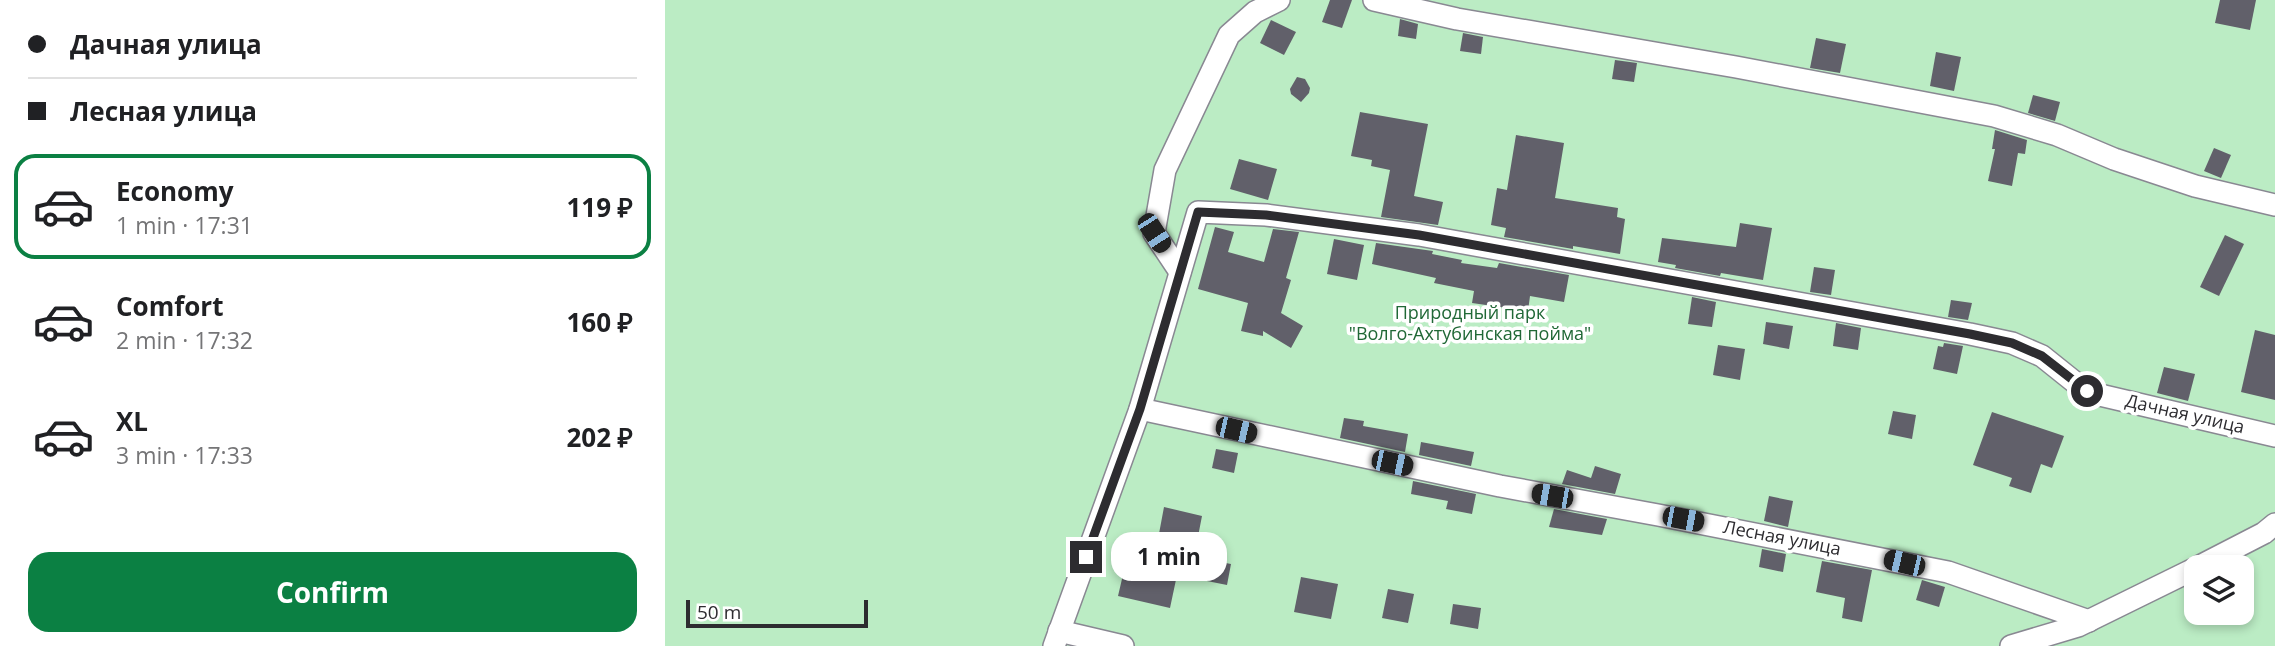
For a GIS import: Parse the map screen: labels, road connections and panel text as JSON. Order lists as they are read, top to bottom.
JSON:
{
  "streets": {
    "street": ["Дачная улица", "Лесная улица"]
  },
  "parks": ["Природный парк \"Волго-Ахтубинская пойма\""],
  "scale_bar": "50 m",
  "page": {
    "banner": ["Дачная улица", "Лесная улица"],
    "list": [
      {
        "name": "Economy",
        "note": "1 min · 17:31",
        "value": "119 ₽"
      },
      {
        "name": "Comfort",
        "note": "2 min · 17:32",
        "value": "160 ₽"
      },
      {
        "name": "XL",
        "note": "3 min · 17:33",
        "value": "202 ₽"
      }
    ],
    "bubble": "1 min",
    "buttons": "Confirm",
    "scale": "50 m"
  }
}
